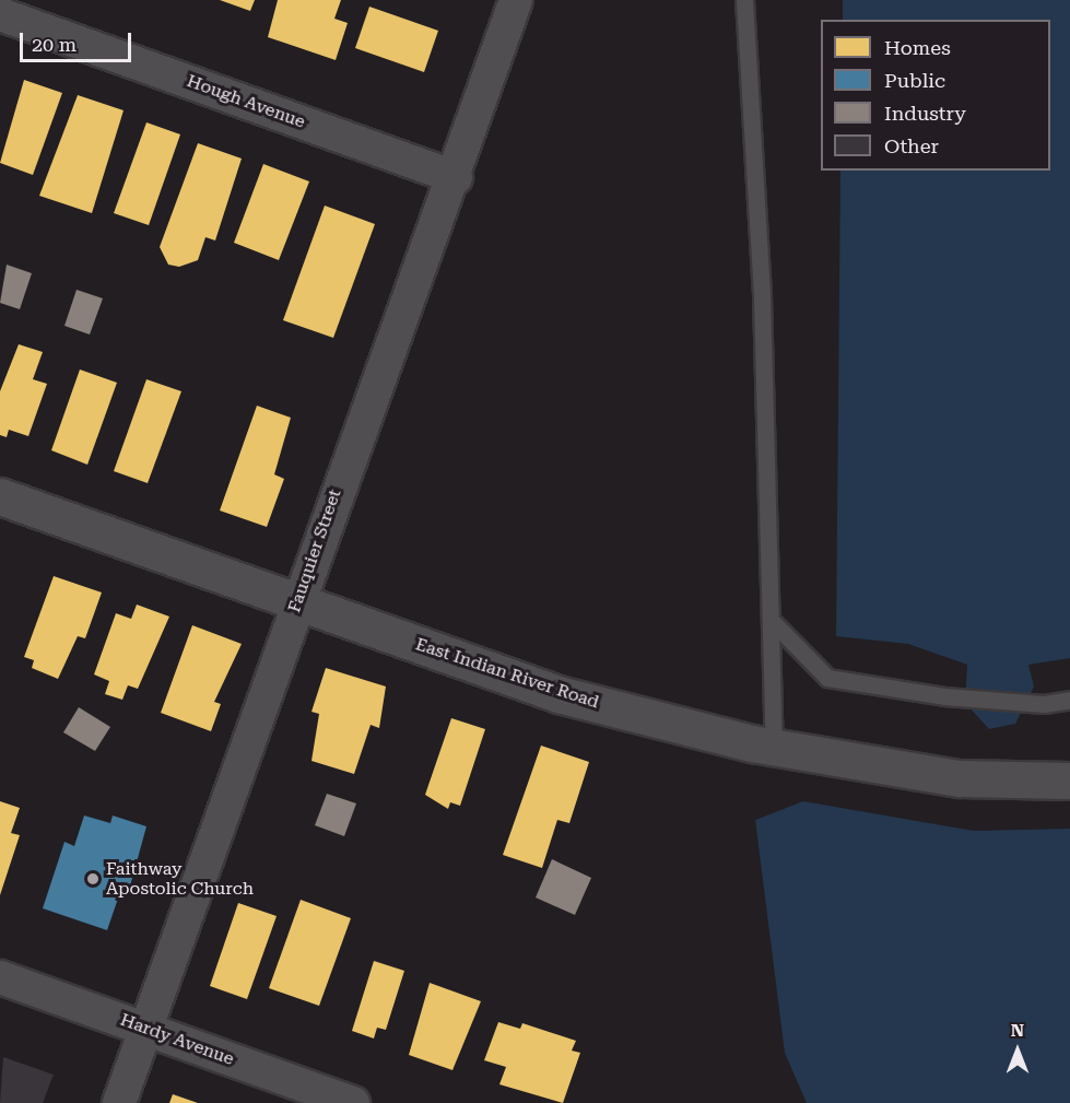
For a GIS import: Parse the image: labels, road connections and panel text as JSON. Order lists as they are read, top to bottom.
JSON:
{
  "streets": {
    "street": [
      "Hough Avenue",
      "Fauquier Street",
      "East Indian River Road",
      "Hardy Avenue"
    ]
  },
  "crossings": [
    ["Hough Avenue", "Fauquier Street"],
    ["Fauquier Street", "East Indian River Road"],
    ["Fauquier Street", "Hardy Avenue"]
  ],
  "places": ["Faithway Apostolic Church"],
  "legend": [
    "Homes",
    "Public",
    "Industry",
    "Other"
  ],
  "scale_bar": "20 m",
  "north": "top"
}
